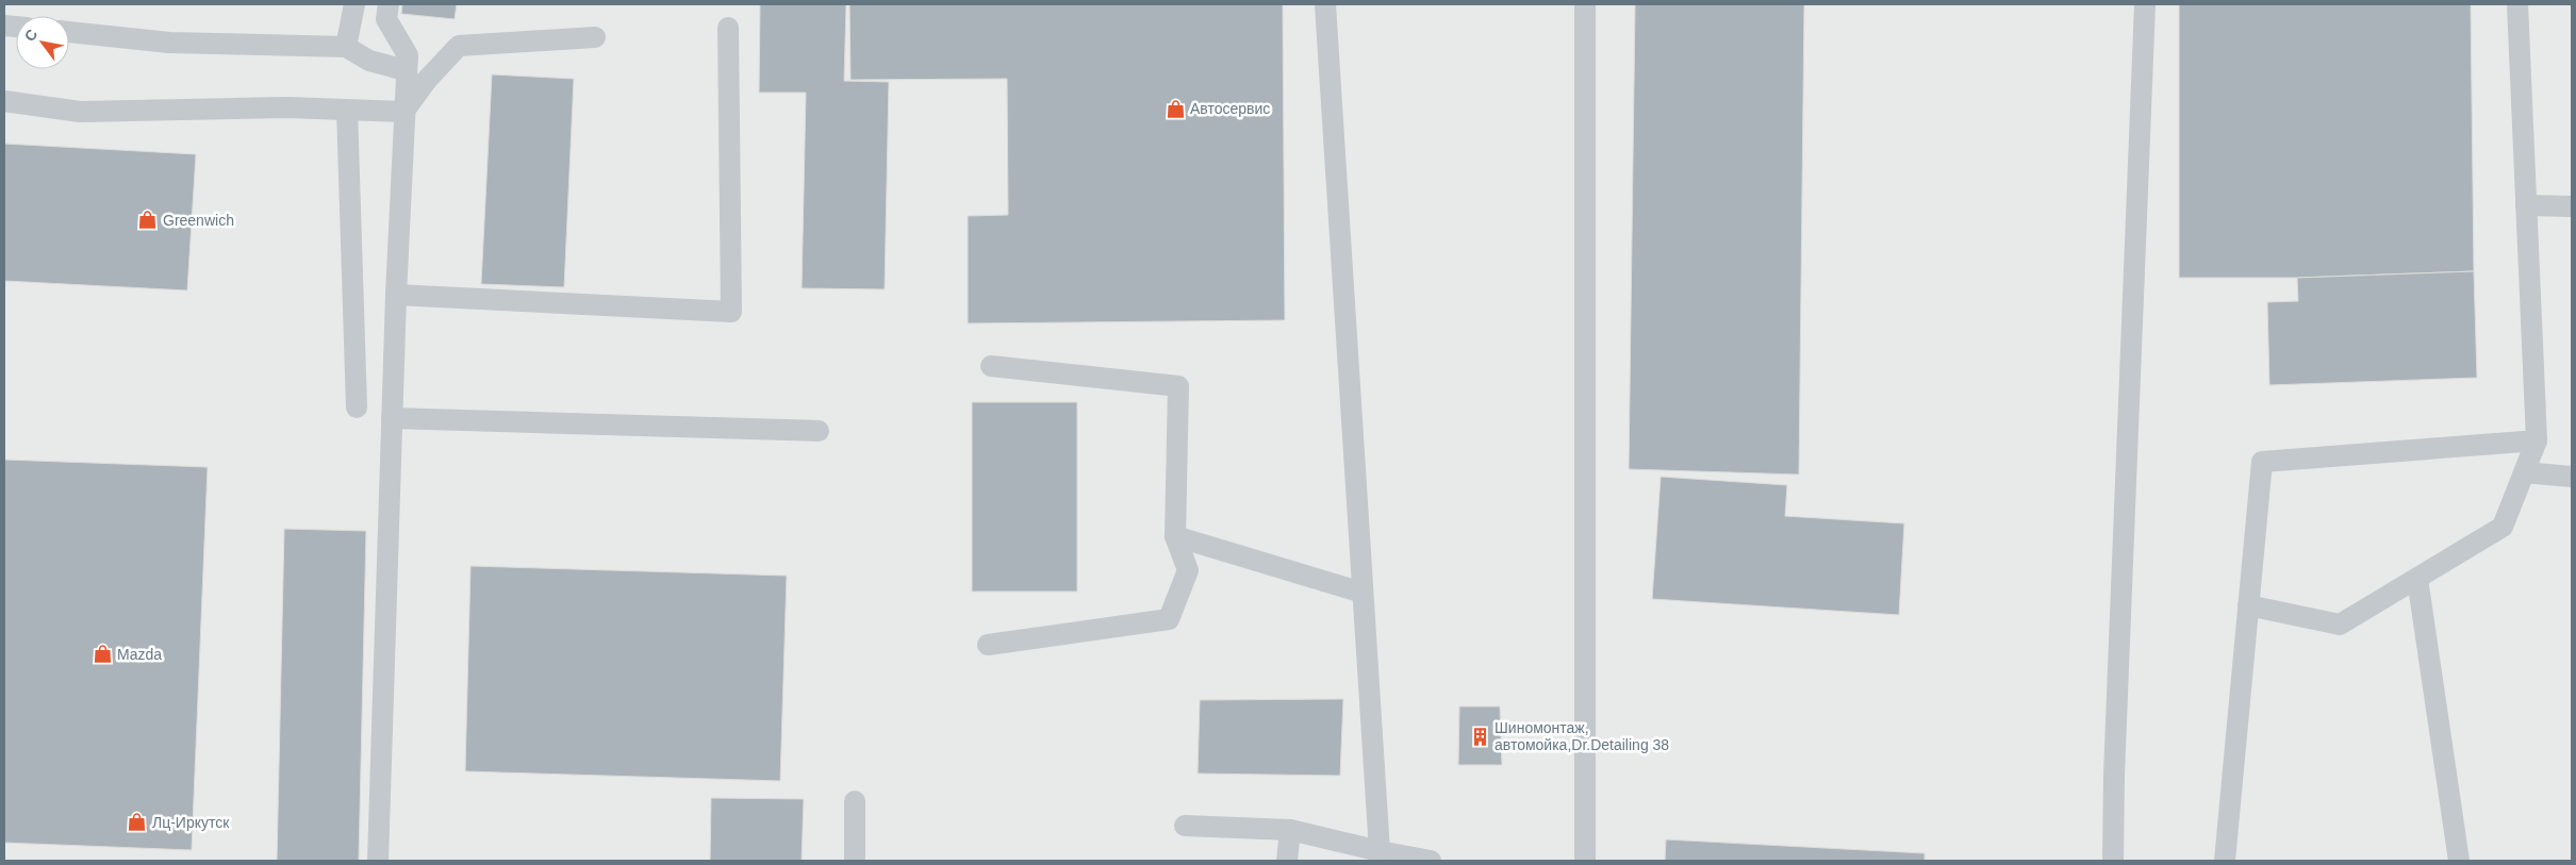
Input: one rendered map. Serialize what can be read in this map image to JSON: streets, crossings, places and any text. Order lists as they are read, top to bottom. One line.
{"places":{"shop":["Автосервис","Greenwich","Mazda","Лц-Иркутск"],"building":["Шиномонтаж, автомойка,Dr.Detailing 38"]},"north":"top left"}
